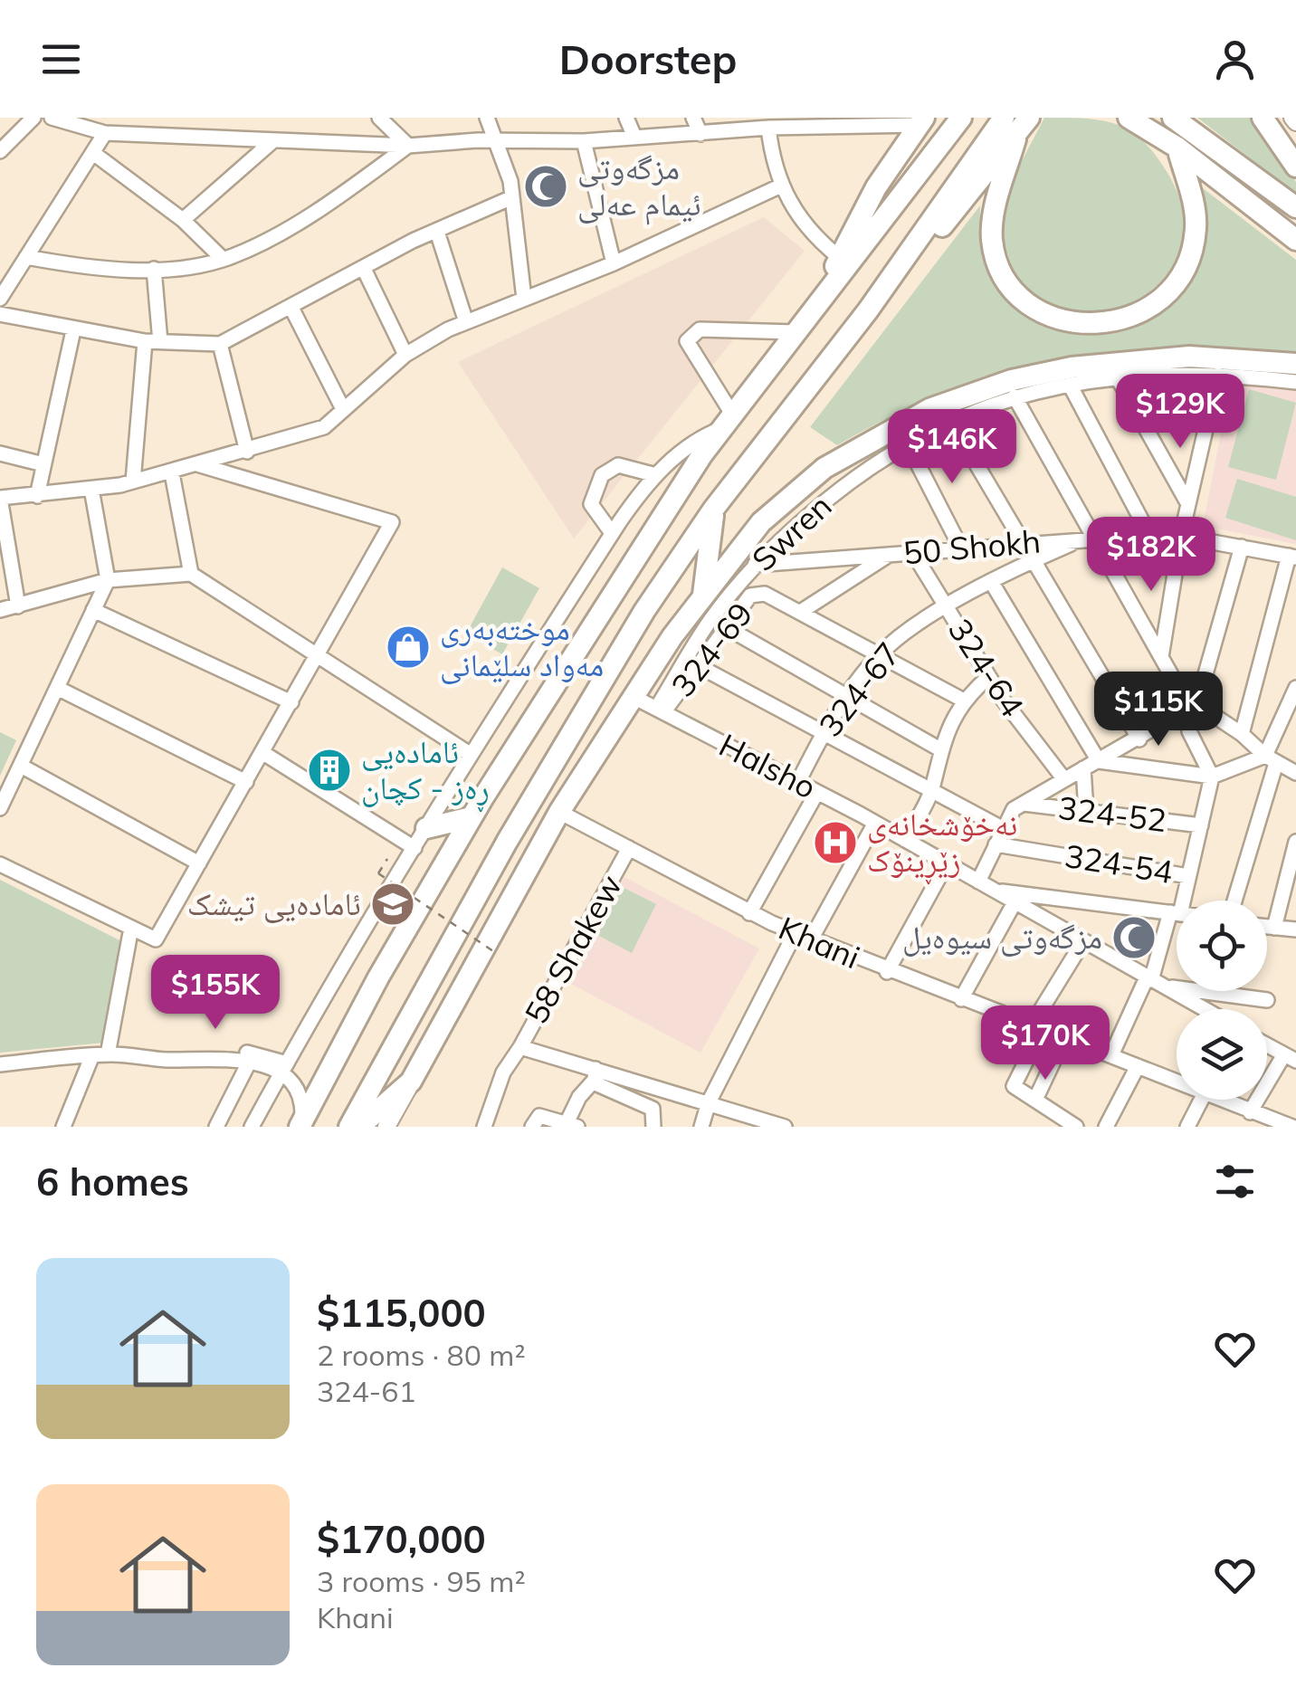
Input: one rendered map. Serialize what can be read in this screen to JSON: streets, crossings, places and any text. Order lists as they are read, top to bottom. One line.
{"streets":{"street":["Swren","50 Shokh","324-69","324-64","324-67","Halsho","324-52","324-54","Khani","58 Shakew"]},"crossings":[["Swren","50 Shokh"],["Swren","324-69"],["Swren","Halsho"],["50 Shokh","324-64"],["50 Shokh","324-67"],["324-69","Halsho"],["324-64","324-67"],["324-67","Halsho"],["Khani","58 Shakew"]],"places":{"mosque":["مزگەوتی ئیمام عەلی","مزگەوتی سیوەیل"],"shop":["موختەبەری مەواد سلێمانی"],"building":["ئامادەیی ڕەز - کچان"],"hospital":["نەخۆشخانەی زێڕینۆک"],"school or university":["ئامادەیی تیشک"]},"page":{"header":"Doorstep","price":["$129K","$146K","$182K","$115K","$155K","$170K"],"heading":"6 homes","list":[{"name":"$115,000","note":"2 rooms · 80 m² · 324-61"},{"name":"$170,000","note":"3 rooms · 95 m² · Khani"}]}}
